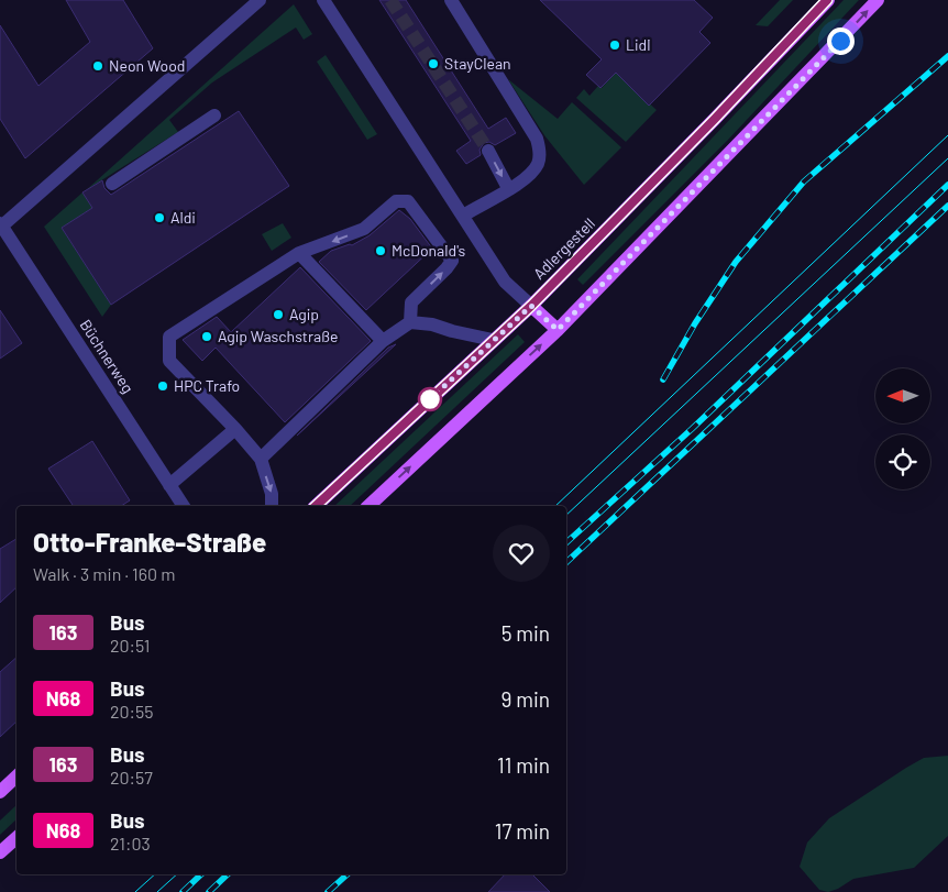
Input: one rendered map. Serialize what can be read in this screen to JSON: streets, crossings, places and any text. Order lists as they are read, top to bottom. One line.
{"streets":{"main road":["Adlergestell"],"street":["Büchnerweg"]},"places":["Lidl","StayClean","Neon Wood","Aldi","McDonald's","Agip","Agip Waschstraße","HPC Trafo"],"lines":["bus line 163"],"north":"left","page":{"heading":["Otto-Franke-Straße","Walk · 3 min · 160 m"],"list":[{"mark":"163","name":"Bus","note":"20:51","value":"5 min"},{"mark":"N68","name":"Bus","note":"20:55","value":"9 min"},{"mark":"163","name":"Bus","note":"20:57","value":"11 min"},{"mark":"N68","name":"Bus","note":"21:03","value":"17 min"}]}}
